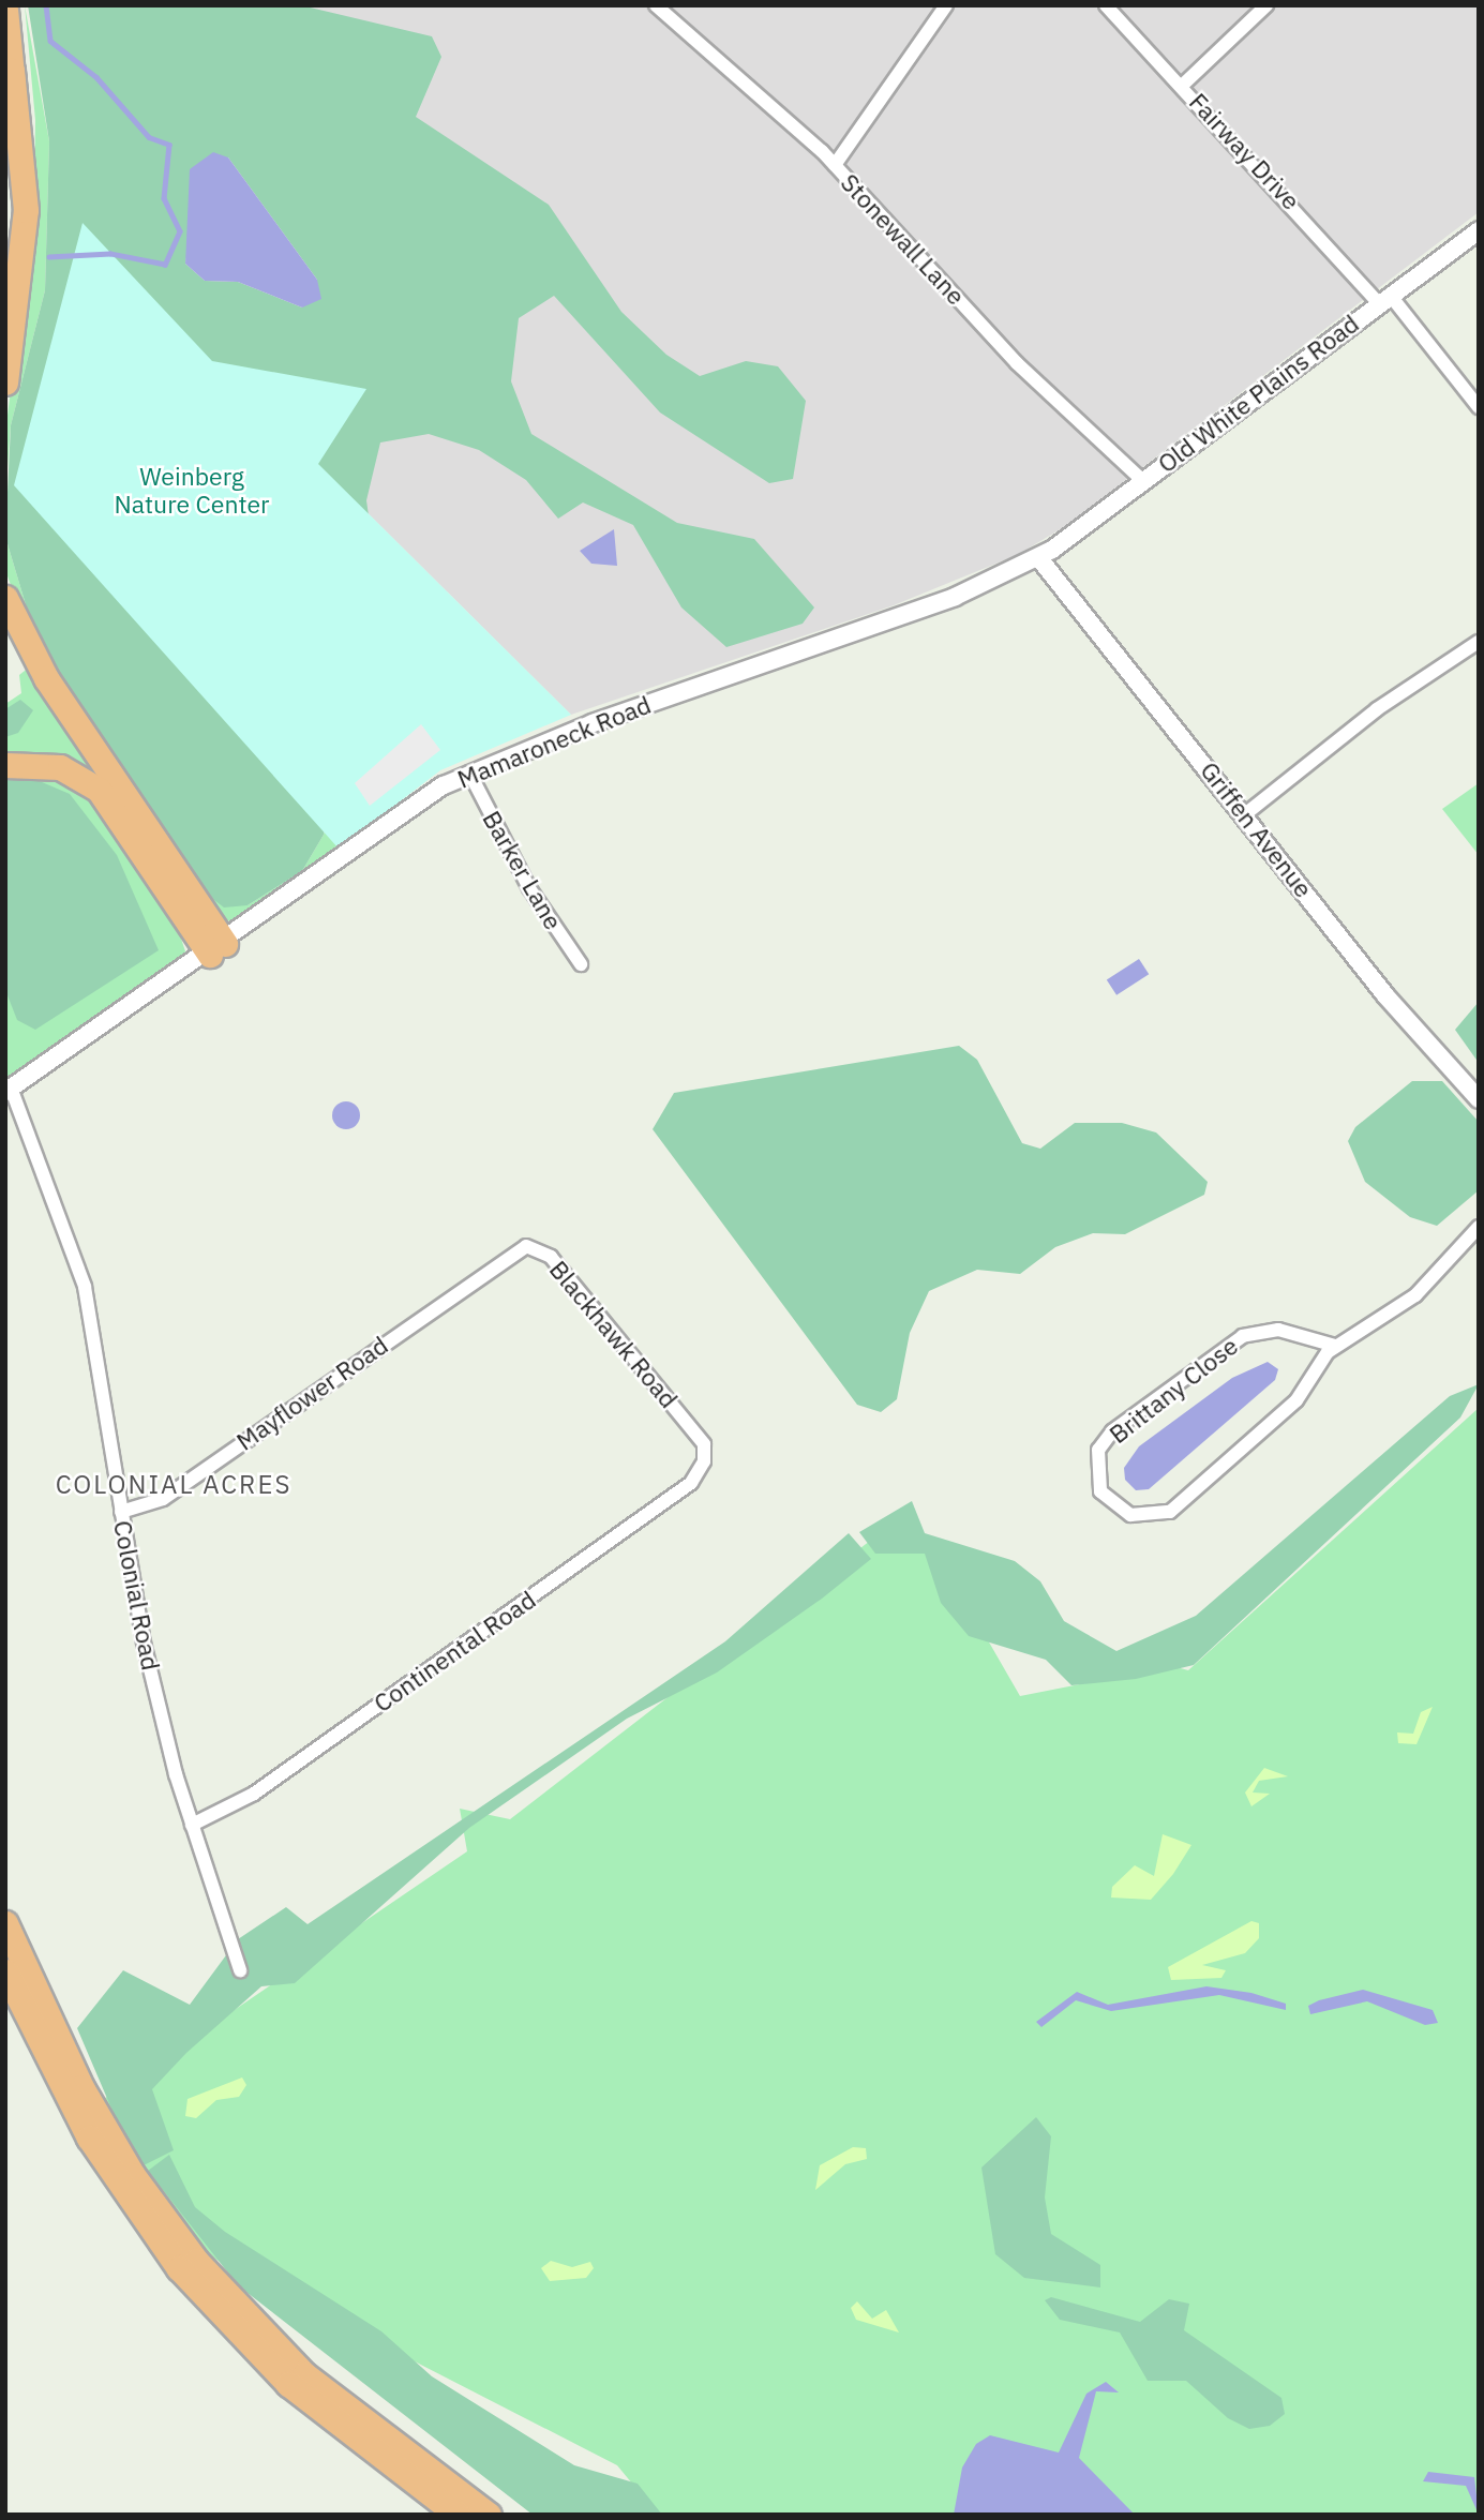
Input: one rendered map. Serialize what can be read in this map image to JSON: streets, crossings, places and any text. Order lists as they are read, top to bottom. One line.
{"streets":{"street":["Fairway Drive","Stonewall Lane","Old White Plains Road","Mamaroneck Road","Griffen Avenue","Barker Lane","Blackhawk Road","Brittany Close","Mayflower Road","Colonial Road","Continental Road"]},"crossings":[["Fairway Drive","Old White Plains Road"],["Stonewall Lane","Old White Plains Road"],["Old White Plains Road","Mamaroneck Road"],["Old White Plains Road","Griffen Avenue"],["Mamaroneck Road","Griffen Avenue"],["Mamaroneck Road","Barker Lane"],["Mamaroneck Road","Colonial Road"],["Blackhawk Road","Mayflower Road"],["Blackhawk Road","Continental Road"],["Mayflower Road","Colonial Road"],["Colonial Road","Continental Road"]],"districts":["COLONIAL ACRES"],"parks":["Weinberg Nature Center"]}
